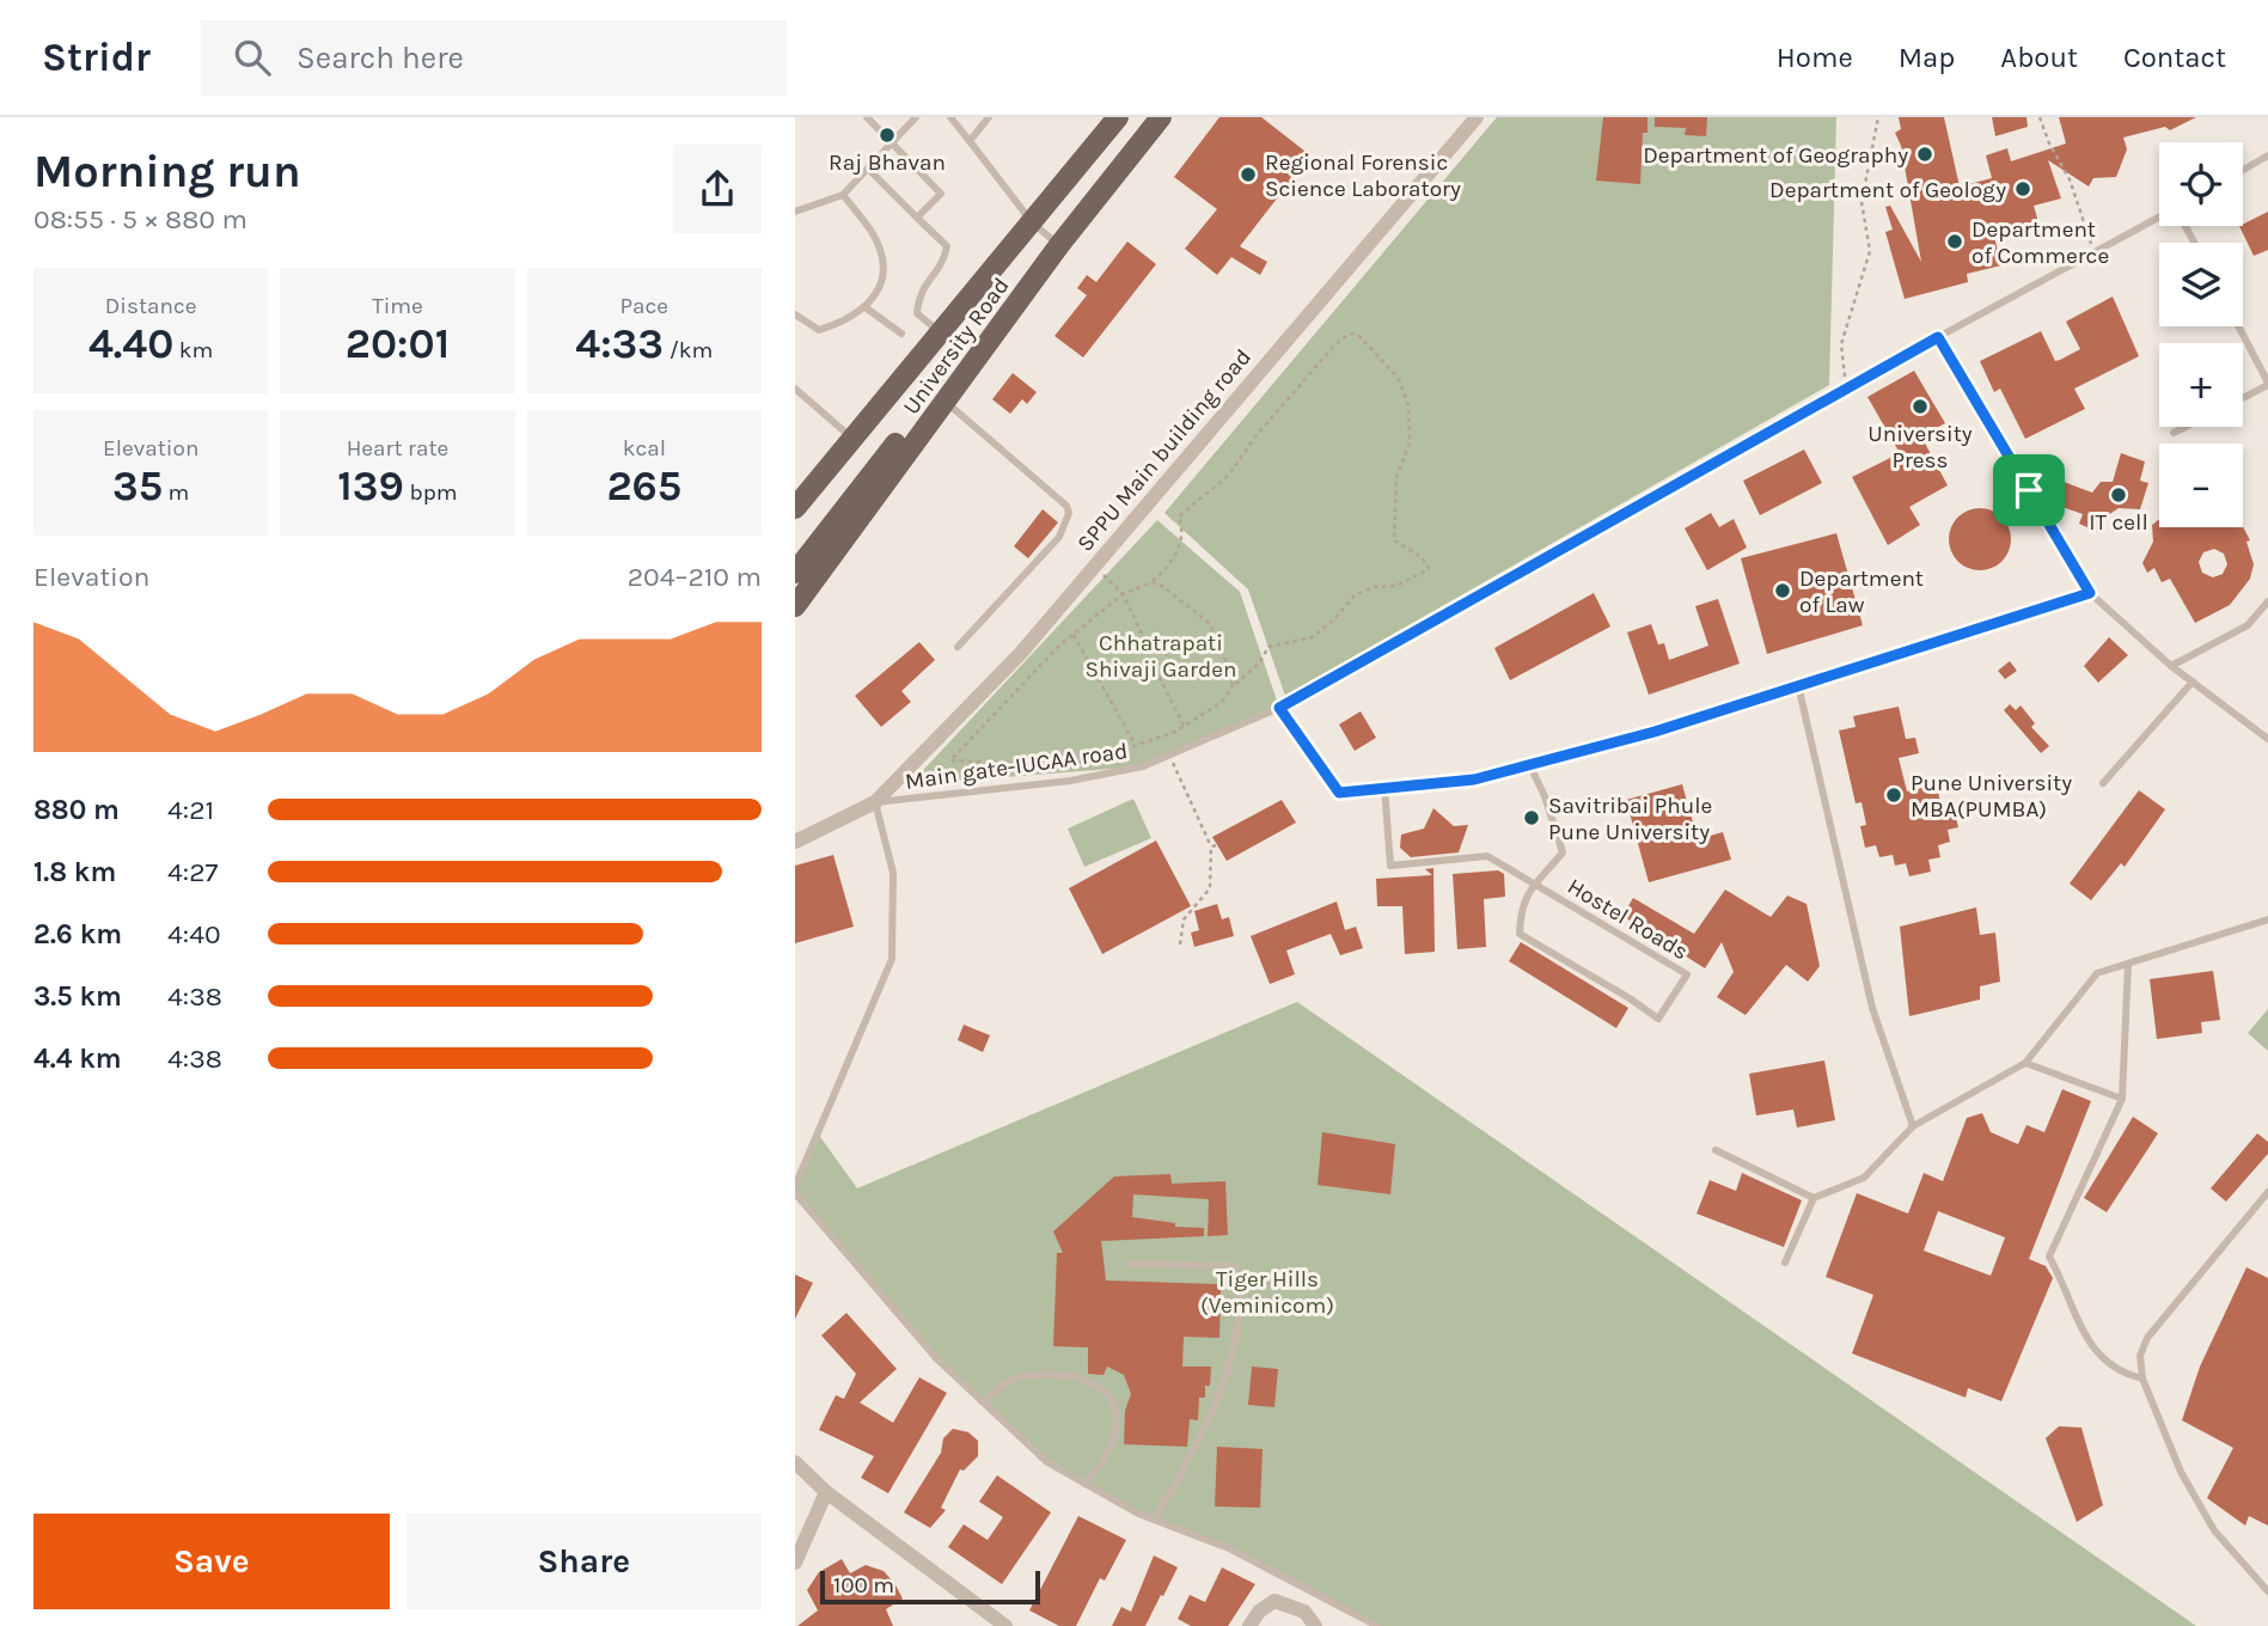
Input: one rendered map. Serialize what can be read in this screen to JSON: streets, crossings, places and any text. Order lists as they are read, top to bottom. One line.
{"streets":{"main road":["University Road"],"street":["SPPU Main building road"],"lane":["Main gate-IUCAA road","Hostel Roads"]},"crossings":[["SPPU Main building road","Main gate-IUCAA road"]],"parks":["Chhatrapati Shivaji Garden","Tiger Hills (Veminicom)"],"places":["Raj Bhavan","Department of Geography","Regional Forensic Science Laboratory","Department of Geology","Department of Commerce","University Press","IT cell","Department of Law","Pune University MBA(PUMBA)","Savitribai Phule Pune University"],"scale_bar":"100 m","page":{"header":"Stridr","search":"Search here","nav":["Home","Map","About","Contact"],"heading":["Morning run","08:55 · 5 × 880 m"],"map_buttons":["+","−"],"stats":[["Distance","4.40 km"],["Time","20:01"],["Pace","4:33 /km"],["Elevation","35 m"],["Heart rate","139 bpm"],["kcal","265"]],"chart":["Elevation","204–210 m"],"list":[{"name":"880 m","note":"4:21"},{"name":"1.8 km","note":"4:27"},{"name":"2.6 km","note":"4:40"},{"name":"3.5 km","note":"4:38"},{"name":"4.4 km","note":"4:38"}],"buttons":["Save","Share"],"scale":"100 m"}}
